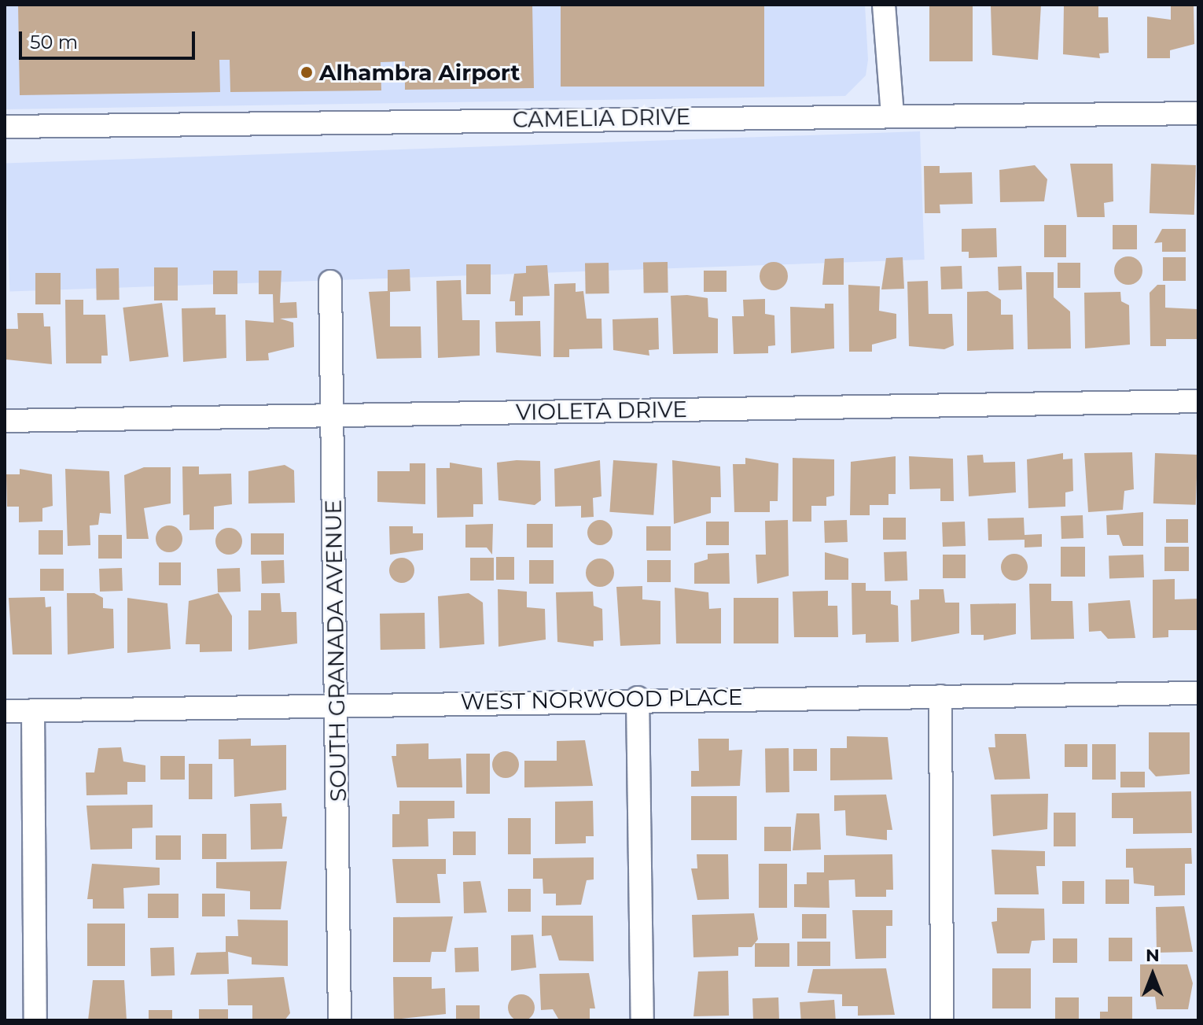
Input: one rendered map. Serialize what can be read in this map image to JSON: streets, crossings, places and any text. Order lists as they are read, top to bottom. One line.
{"streets":{"street":["CAMELIA DRIVE","VIOLETA DRIVE","SOUTH GRANADA AVENUE","WEST NORWOOD PLACE"]},"crossings":[["VIOLETA DRIVE","SOUTH GRANADA AVENUE"],["SOUTH GRANADA AVENUE","WEST NORWOOD PLACE"]],"places":["Alhambra Airport"],"scale_bar":"50 m","north":"top"}
